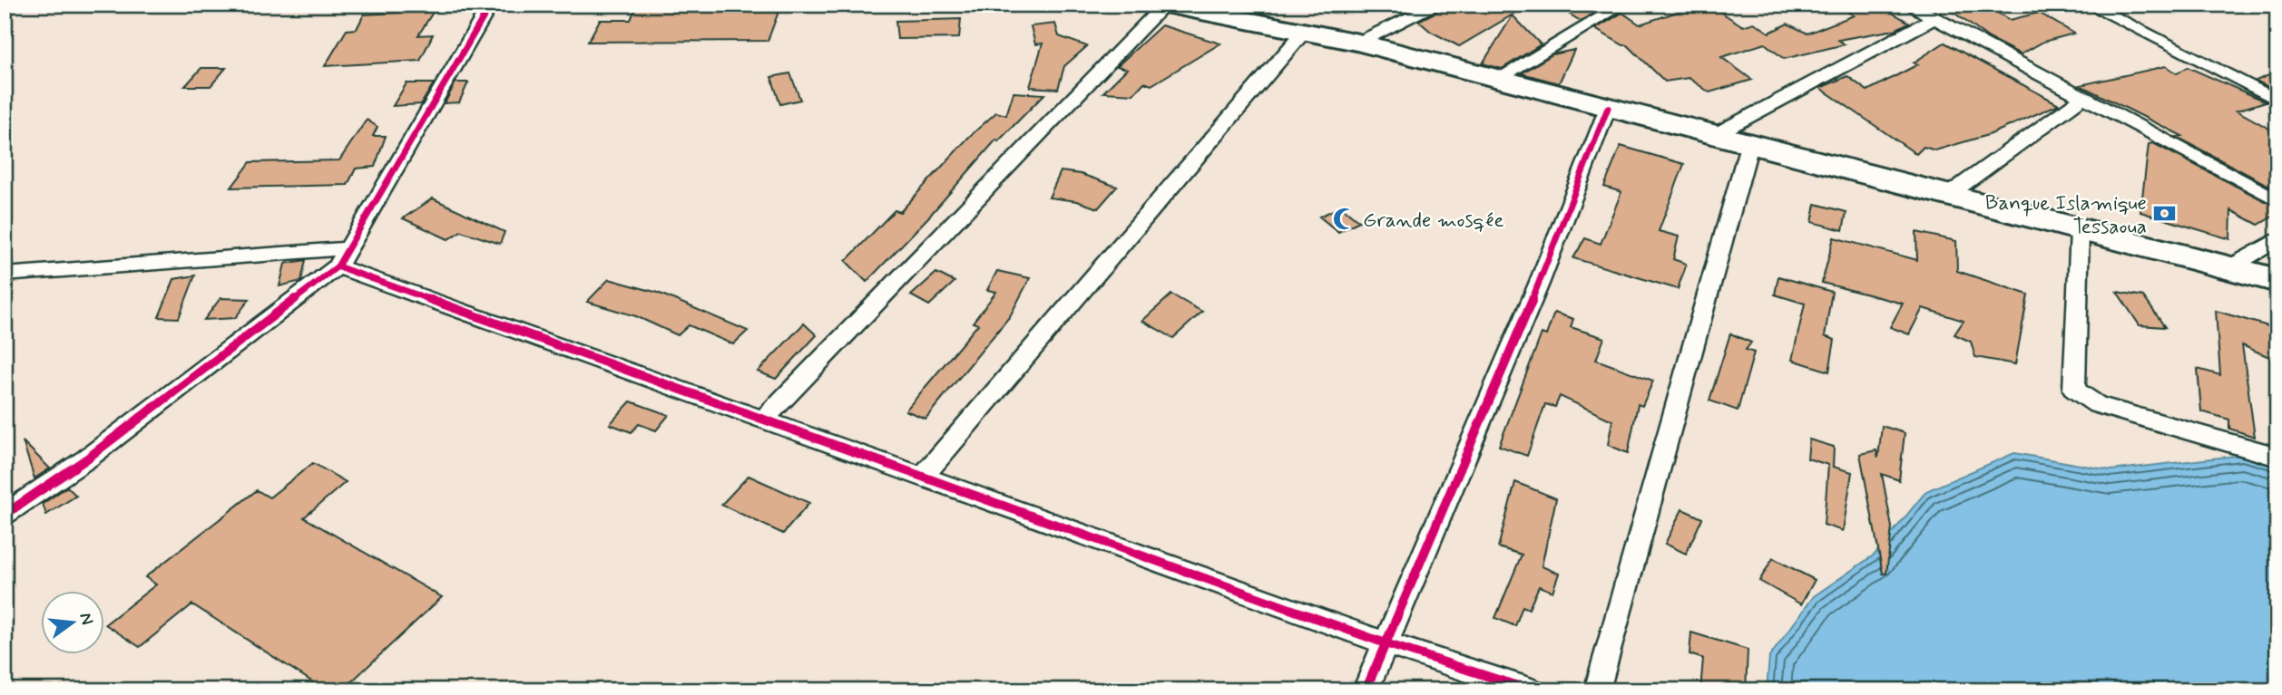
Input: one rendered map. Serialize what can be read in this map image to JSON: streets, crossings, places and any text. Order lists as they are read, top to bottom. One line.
{"places":{"bank":["Banque Islamique Tessaoua"],"mosque":["Grande mosqée"]},"north":"right"}
